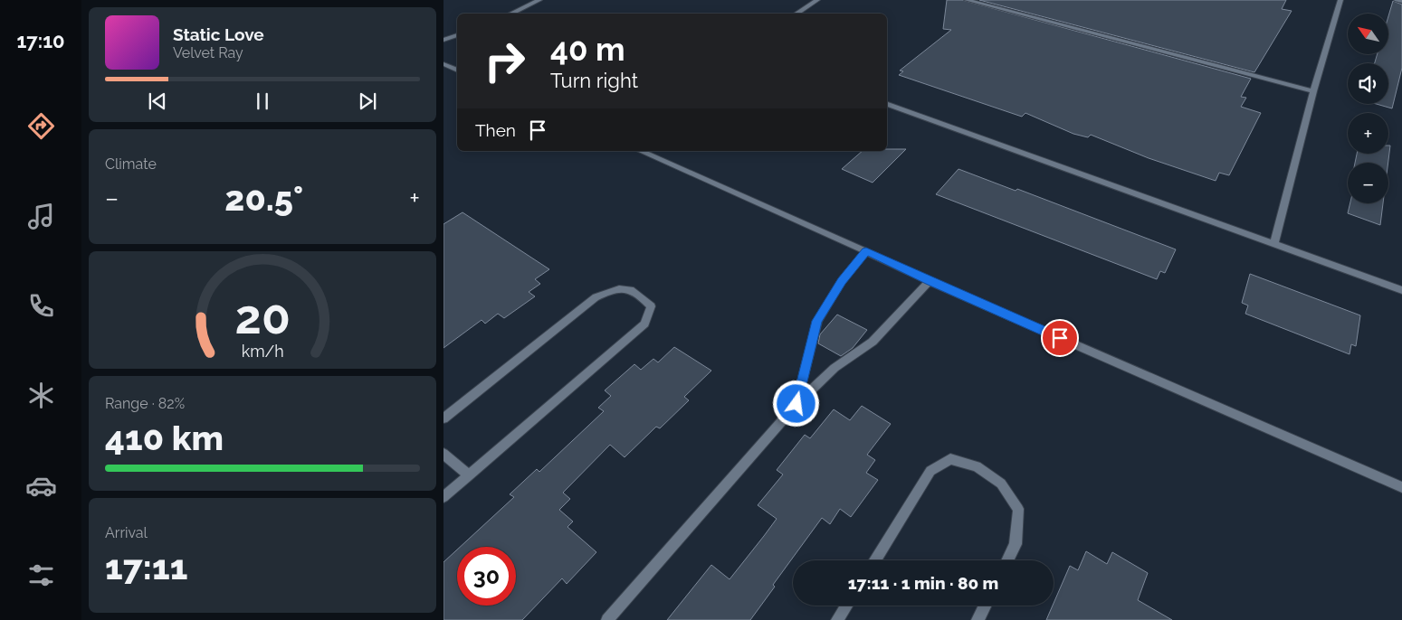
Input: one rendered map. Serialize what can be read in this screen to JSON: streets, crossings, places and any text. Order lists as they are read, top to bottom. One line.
{"north":"top left","page":{"tabs":"17:10","map_buttons":["+","−"],"turn":["40 m","Turn right"],"song":["Static Love","Velvet Ray"],"then":"Then","tile":["Climate",["Range · 82%","410 km"],["Arrival","17:11"]],"heat":["−","20.5°","+"],"limit":"30","trip":"17:11 · 1 min · 80 m","gauge":["20","km/h"]}}
